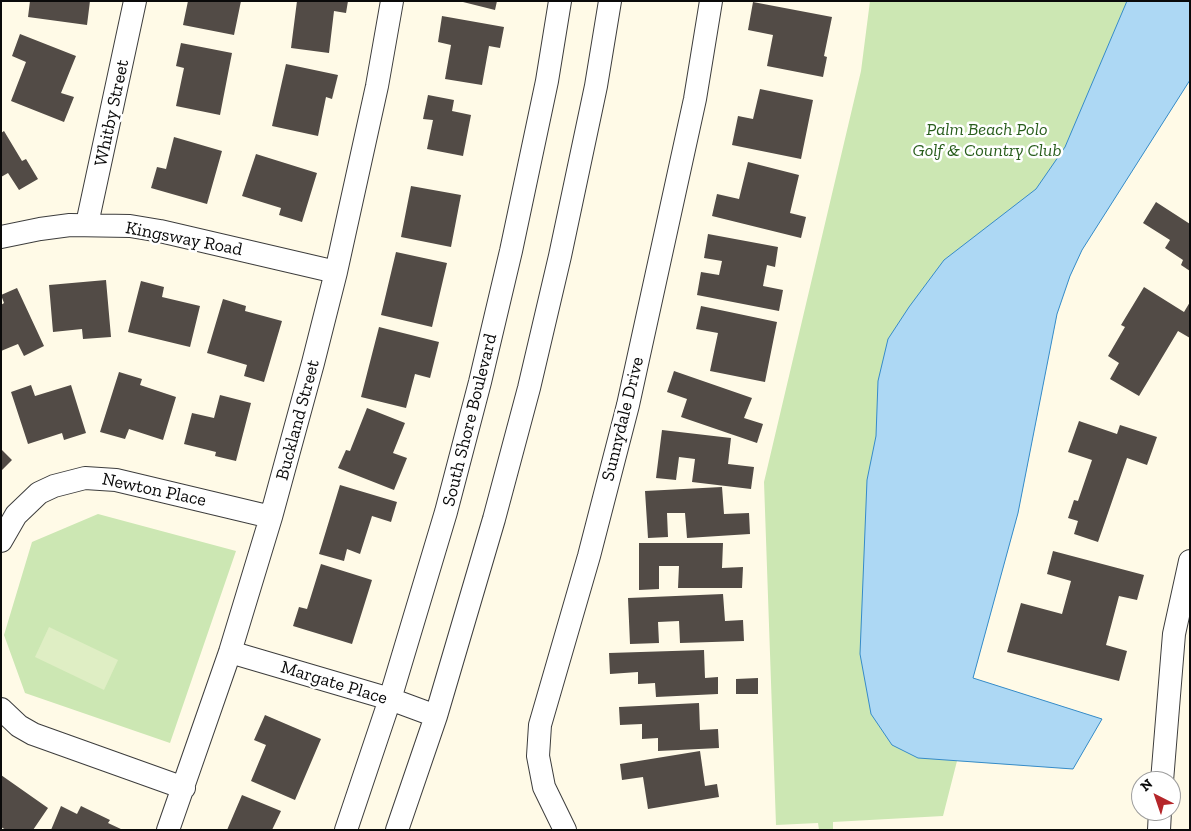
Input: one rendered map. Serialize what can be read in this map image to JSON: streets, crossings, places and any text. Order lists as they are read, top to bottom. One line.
{"streets":{"street":["Whitby Street","Kingsway Road","Sunnydale Drive","Buckland Street","South Shore Boulevard","Newton Place","Margate Place"]},"crossings":[["Whitby Street","Kingsway Road"],["Kingsway Road","Buckland Street"],["Buckland Street","Newton Place"],["Buckland Street","Margate Place"],["South Shore Boulevard","Margate Place"]],"parks":["Palm Beach Polo Golf & Country Club"],"north":"top left"}
